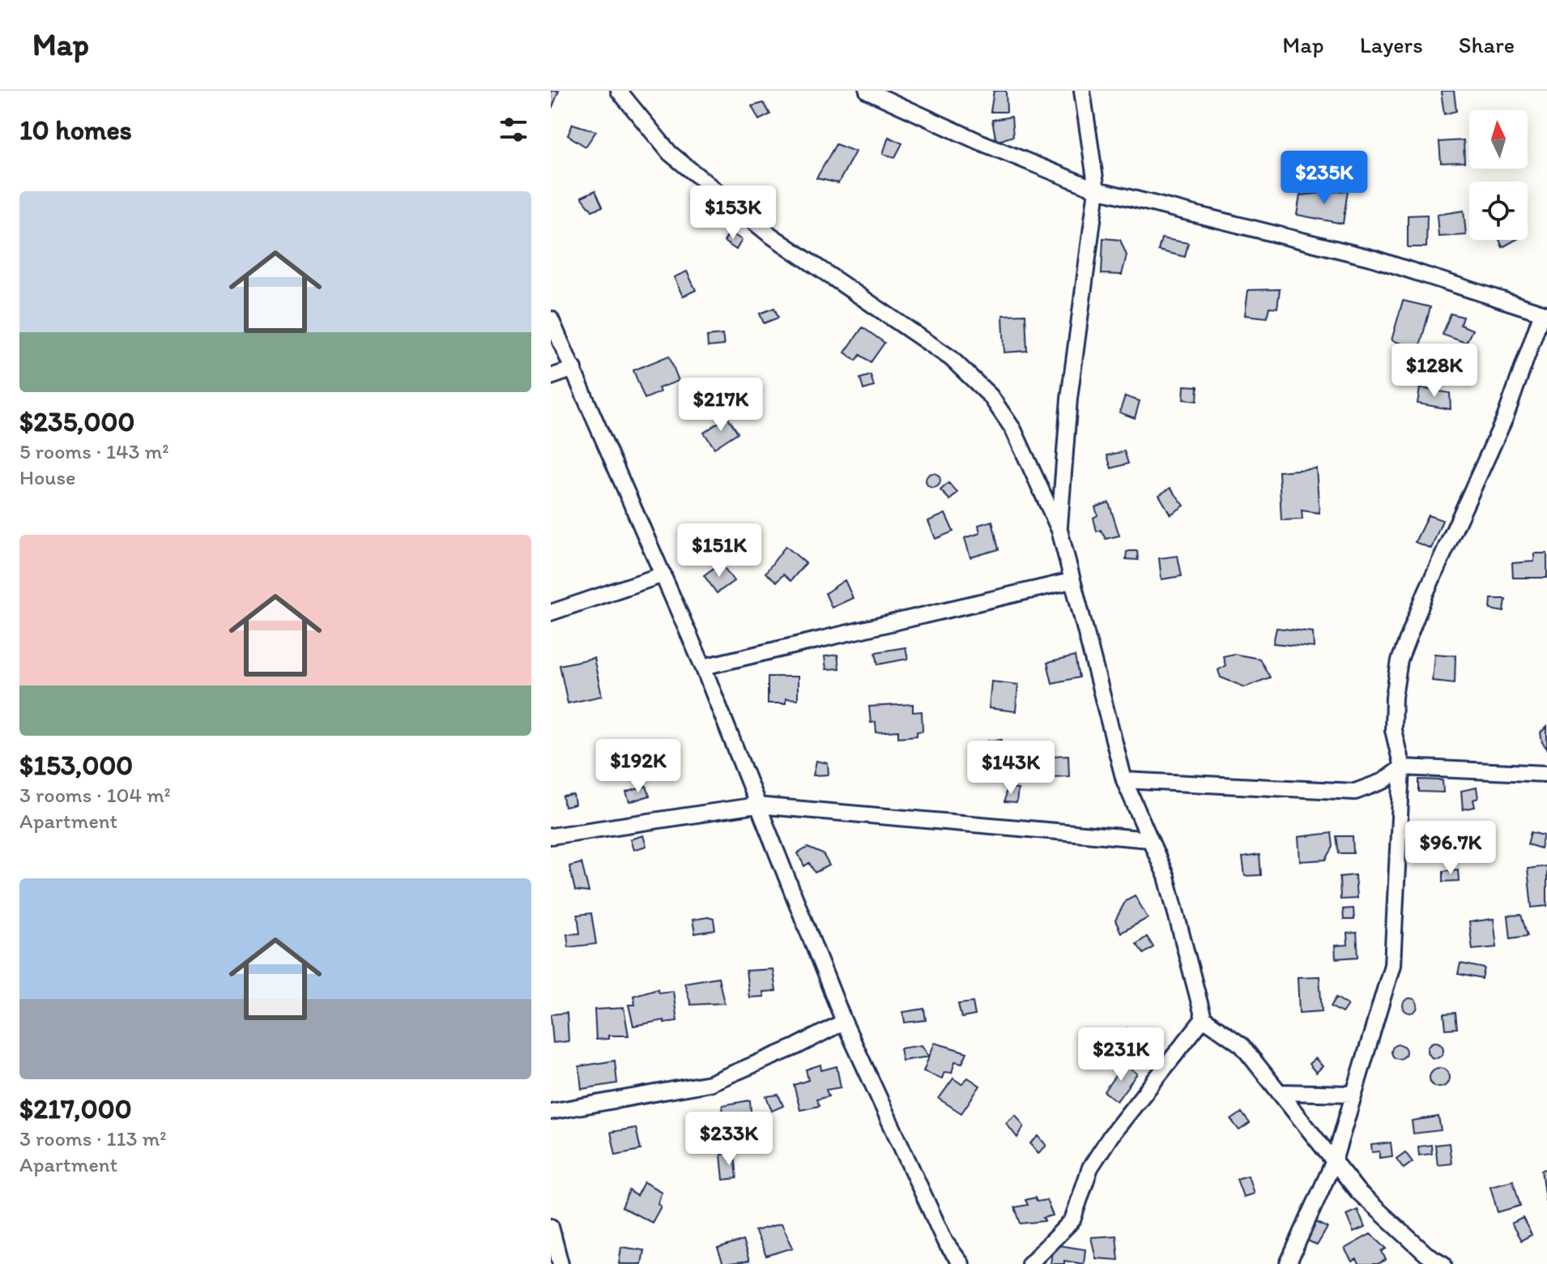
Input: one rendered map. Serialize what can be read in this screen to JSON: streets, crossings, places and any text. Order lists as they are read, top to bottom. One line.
{"north":"top","page":{"header":"Map","nav":["Map","Layers","Share"],"heading":"10 homes","price":["$235K","$153K","$128K","$217K","$151K","$192K","$143K","$96.7K","$231K","$233K"],"list":[{"name":"$235,000","note":"5 rooms · 143 m² · House"},{"name":"$153,000","note":"3 rooms · 104 m² · Apartment"},{"name":"$217,000","note":"3 rooms · 113 m² · Apartment"}]}}
